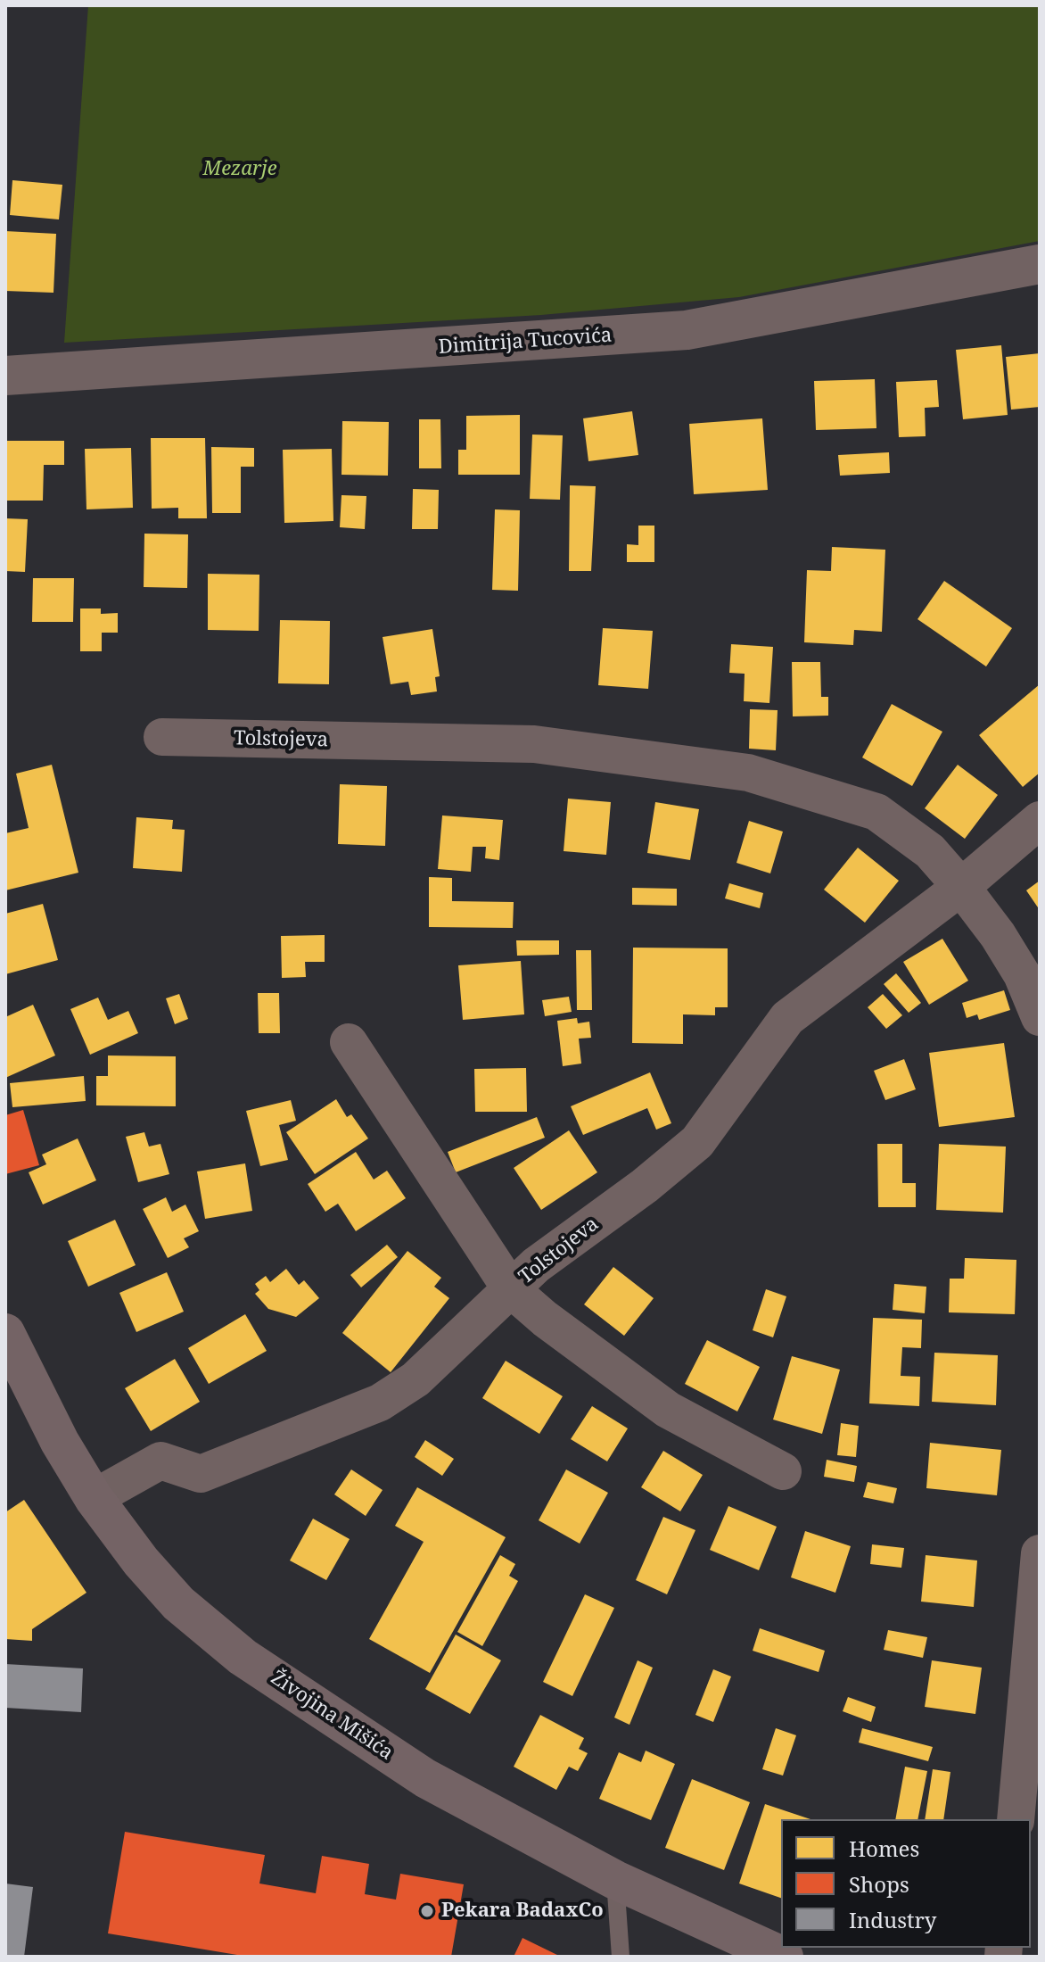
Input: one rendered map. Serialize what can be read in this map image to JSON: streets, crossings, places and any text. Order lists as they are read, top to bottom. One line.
{"streets":{"main road":["Živojina Mišića"],"street":["Dimitrija Tucovića","Tolstojeva"]},"crossings":[["Tolstojeva","Živojina Mišića"]],"parks":["Mezarje"],"places":["Pekara BadaxCo"],"legend":["Homes","Shops","Industry"]}
